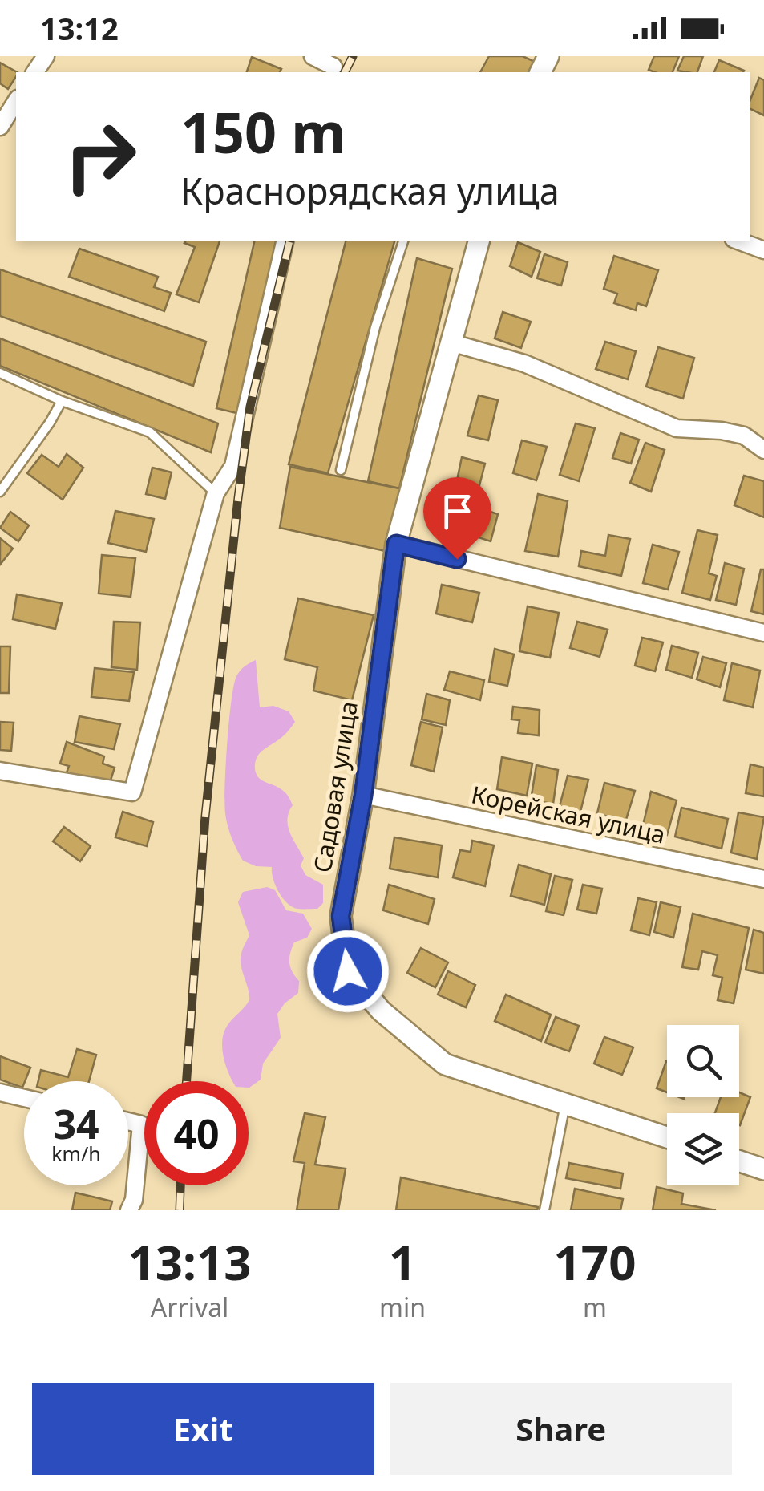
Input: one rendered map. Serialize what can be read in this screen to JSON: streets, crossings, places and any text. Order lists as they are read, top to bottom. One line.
{"streets":{"street":["Садовая улица","Корейская улица"]},"crossings":[["Садовая улица","Корейская улица"]],"page":{"status":"13:12","turn":["150 m","Краснорядская улица"],"speed":"34 km/h","limit":"40","eta":["13:13","Arrival","1","min","170","m"],"buttons":["Exit","Share"]}}
